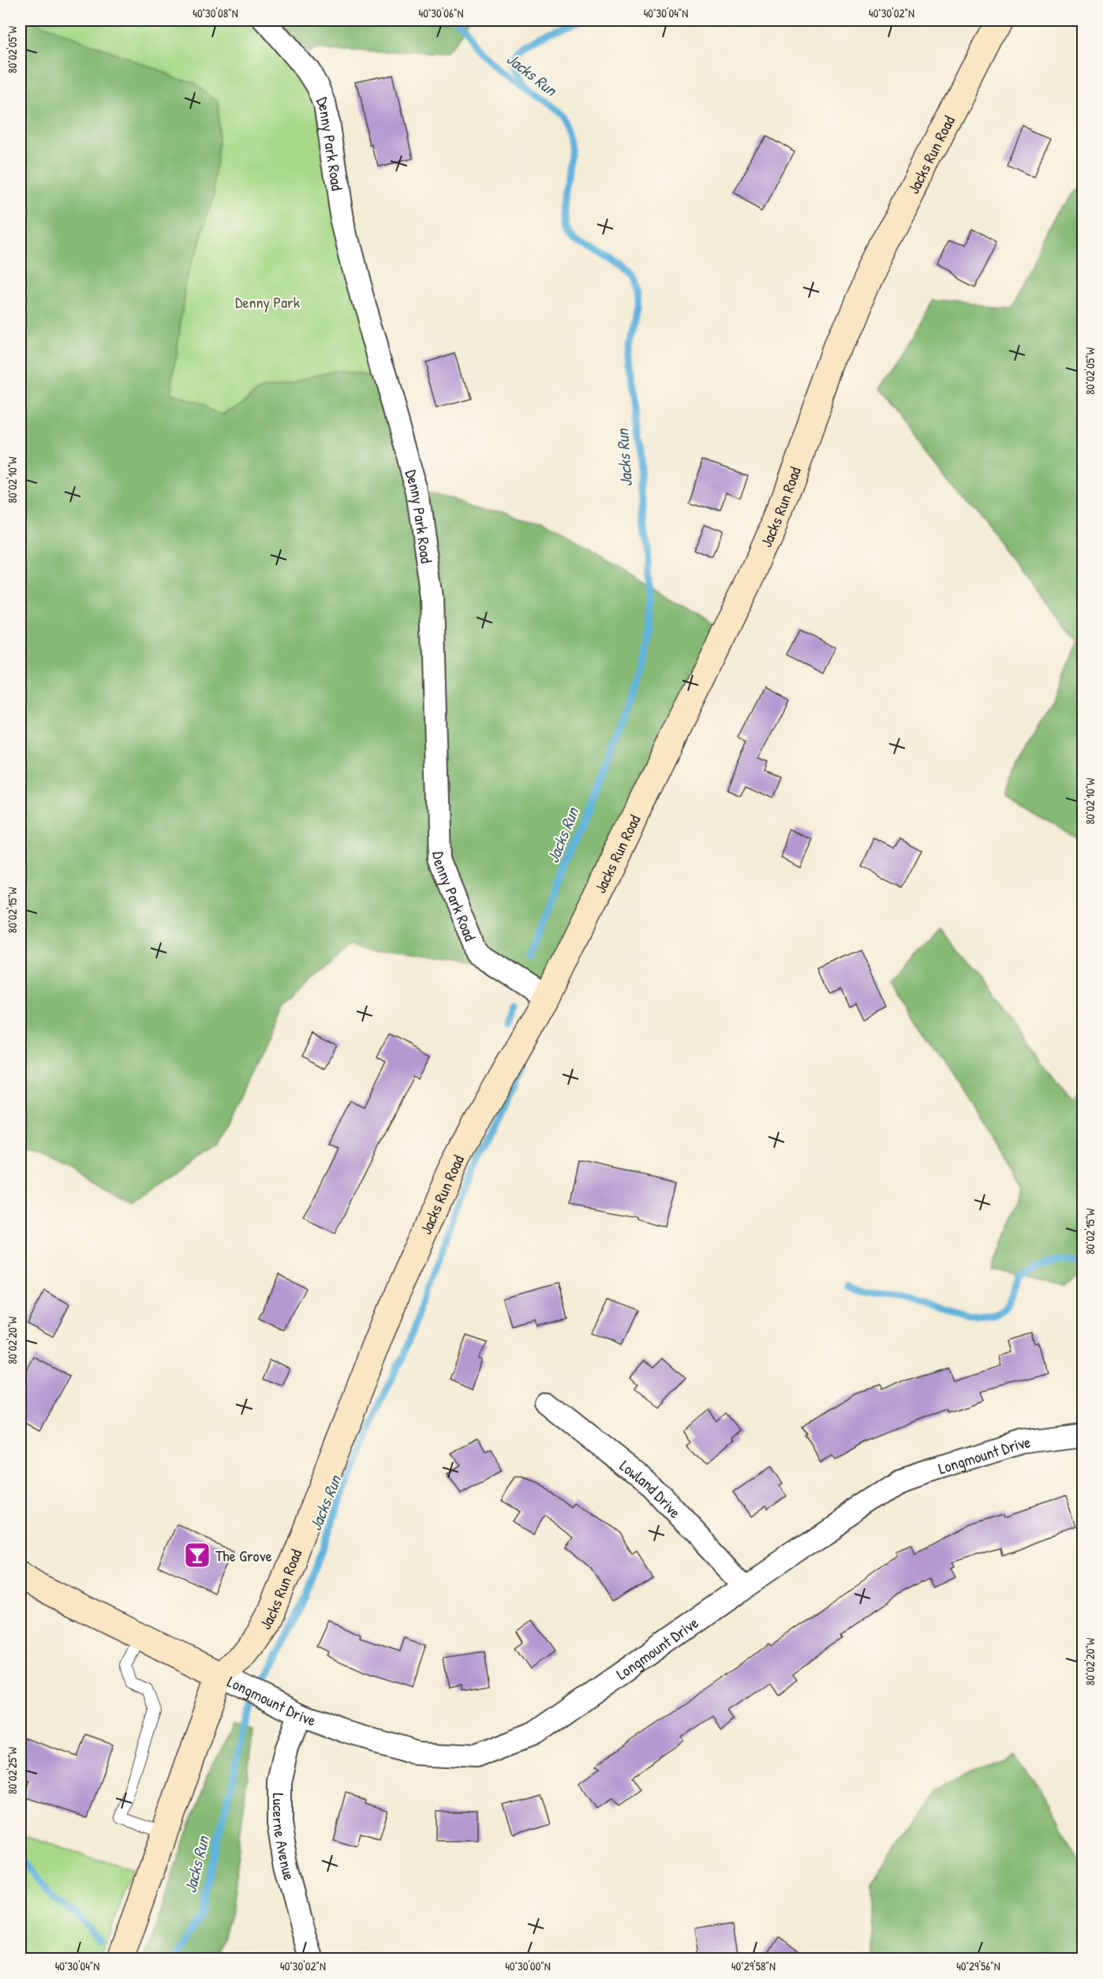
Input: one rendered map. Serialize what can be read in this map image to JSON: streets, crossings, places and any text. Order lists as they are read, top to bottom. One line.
{"streets":{"street":["Denny Park Road","Jacks Run Road","Longmount Drive","Lowland Drive","Lucerne Avenue"]},"crossings":[["Denny Park Road","Jacks Run Road"],["Jacks Run Road","Longmount Drive"],["Longmount Drive","Lowland Drive"],["Longmount Drive","Lucerne Avenue"]],"water":["Jacks Run"],"parks":["Denny Park"],"places":{"bar":["The Grove"]},"coordinates":["40°30'08\"N","40°30'06\"N","40°30'04\"N","40°30'02\"N","80°02'05\"W","80°02'10\"W","80°02'15\"W","80°02'20\"W","80°02'25\"W","40°30'00\"N","40°29'58\"N","40°29'56\"N"]}
